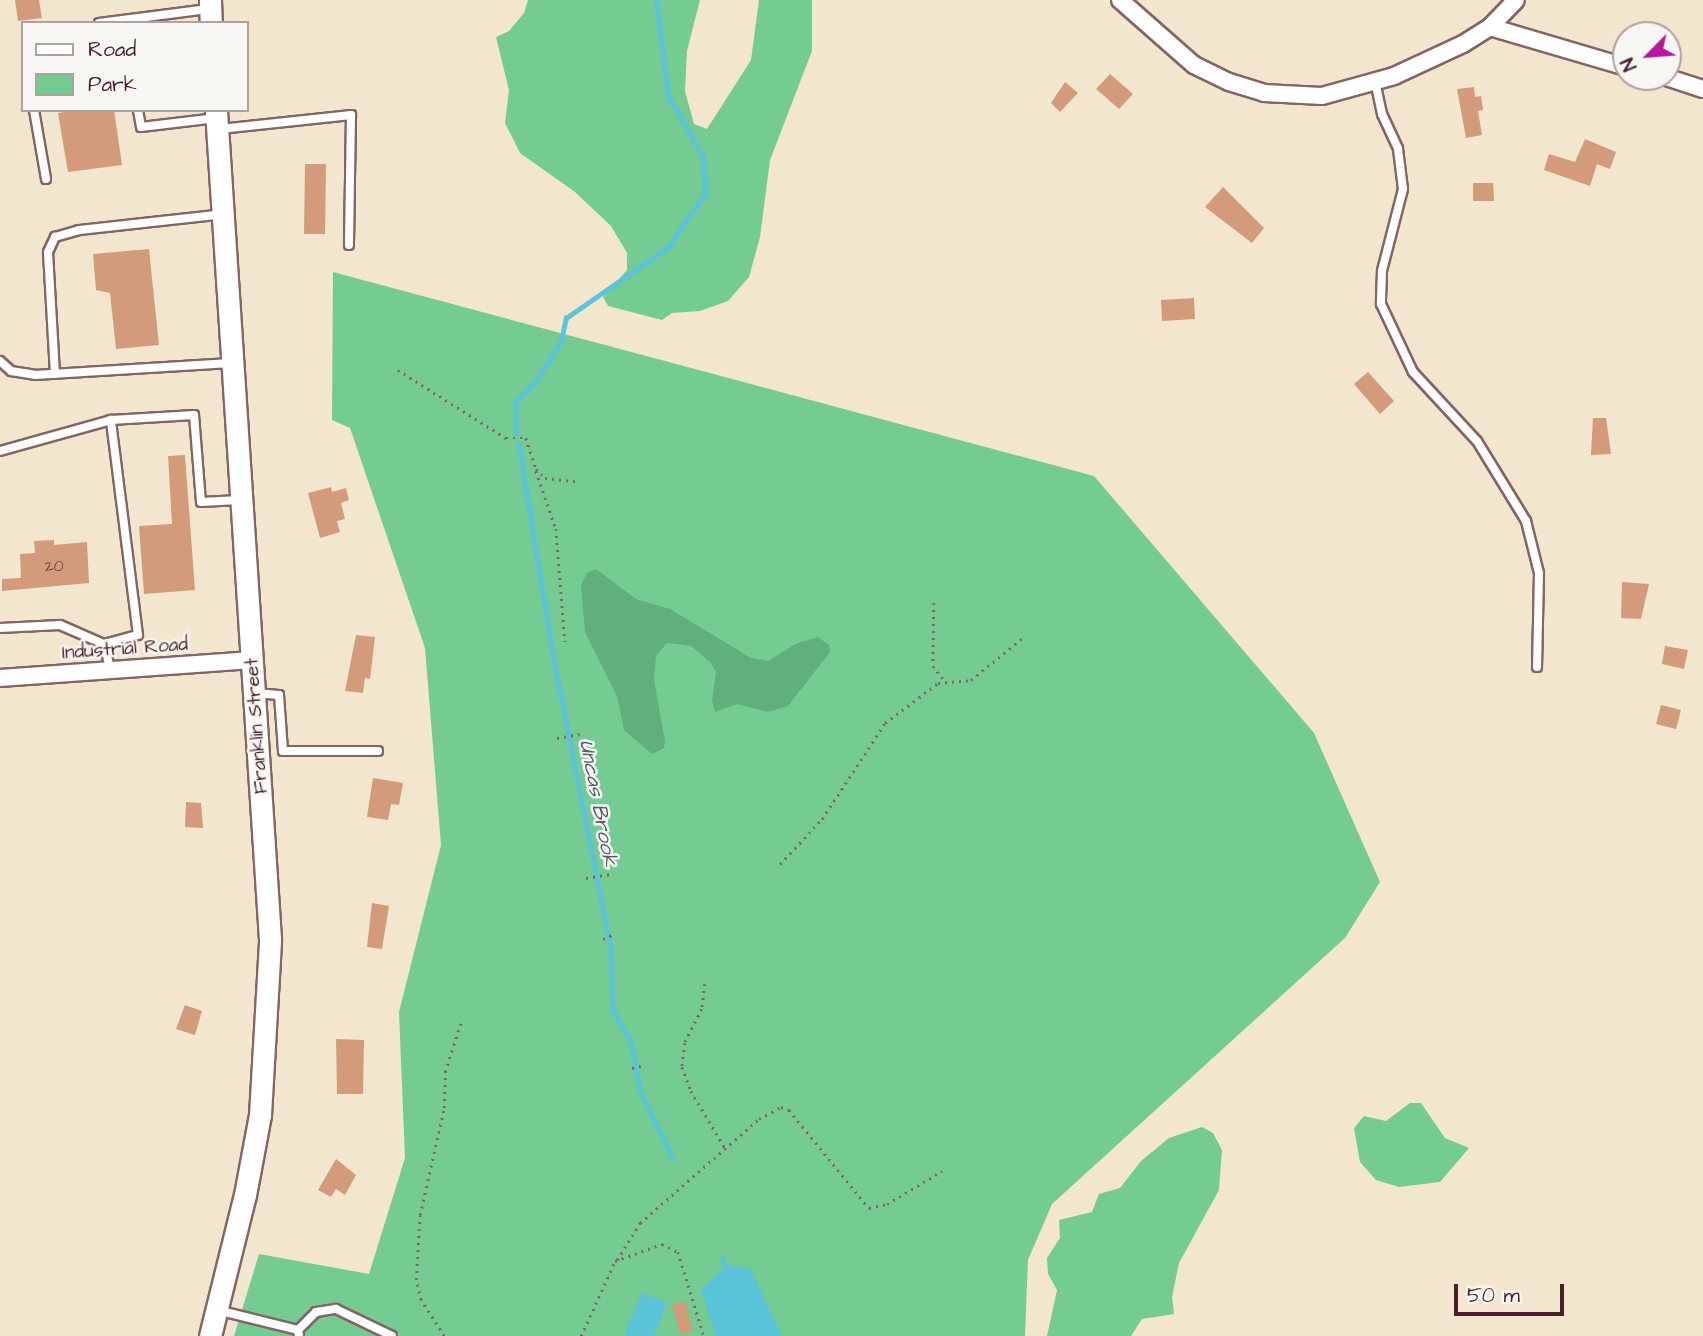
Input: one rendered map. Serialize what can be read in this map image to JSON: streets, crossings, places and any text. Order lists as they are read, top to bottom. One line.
{"streets":{"main road":["Franklin Street"],"street":["Industrial Road"]},"crossings":[["Industrial Road","Franklin Street"]],"water":["Uncas Brook"],"house_numbers":["20"],"legend":["Road","Park"],"scale_bar":"50 m","north":"bottom left"}
